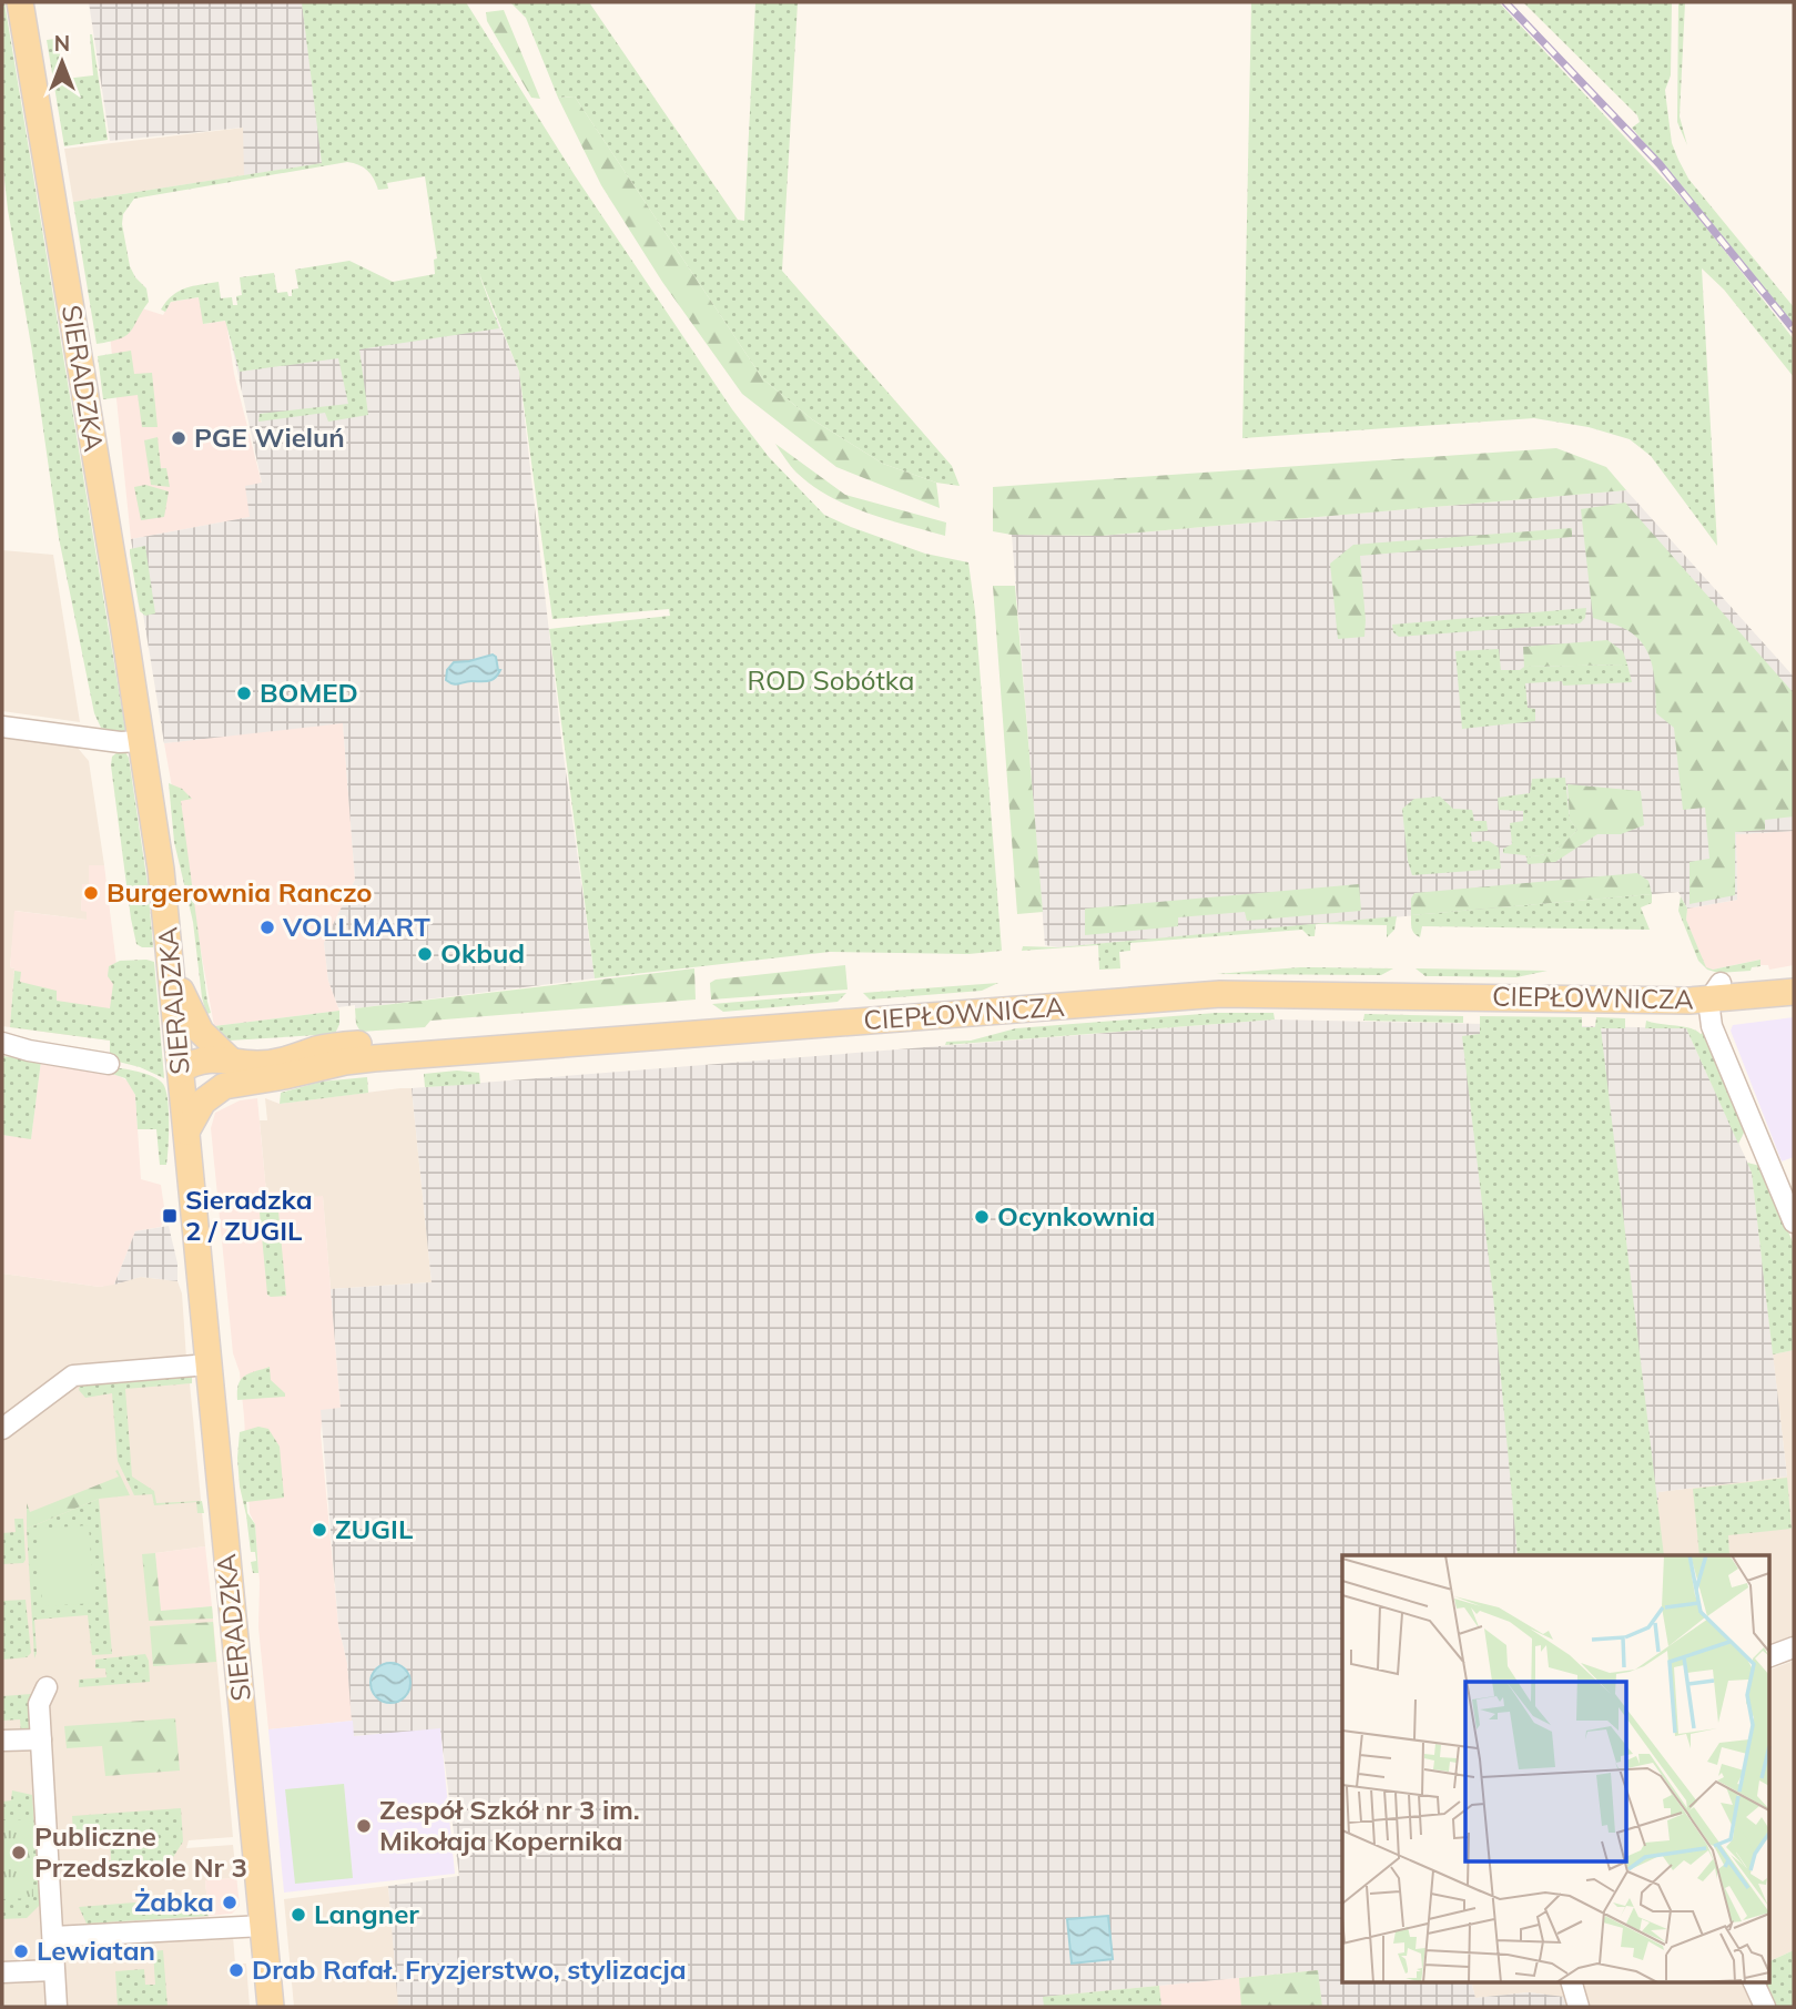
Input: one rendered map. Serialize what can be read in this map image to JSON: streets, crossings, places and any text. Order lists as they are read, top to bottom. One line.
{"streets":{"main road":["SIERADZKA","CIEPŁOWNICZA"]},"crossings":[["SIERADZKA","CIEPŁOWNICZA"]],"parks":["ROD Sobótka"],"places":{"other":["PGE Wieluń","BOMED","Burgerownia Ranczo","VOLLMART","Okbud","Ocynkownia","ZUGIL","Zespół Szkół nr 3 im. Mikołaja Kopernika","Publiczne Przedszkole Nr 3","Żabka","Langner","Lewiatan","Drab Rafał. Fryzjerstwo, stylizacja"],"transit":["Sieradzka 2 / ZUGIL"]},"north":"top"}
